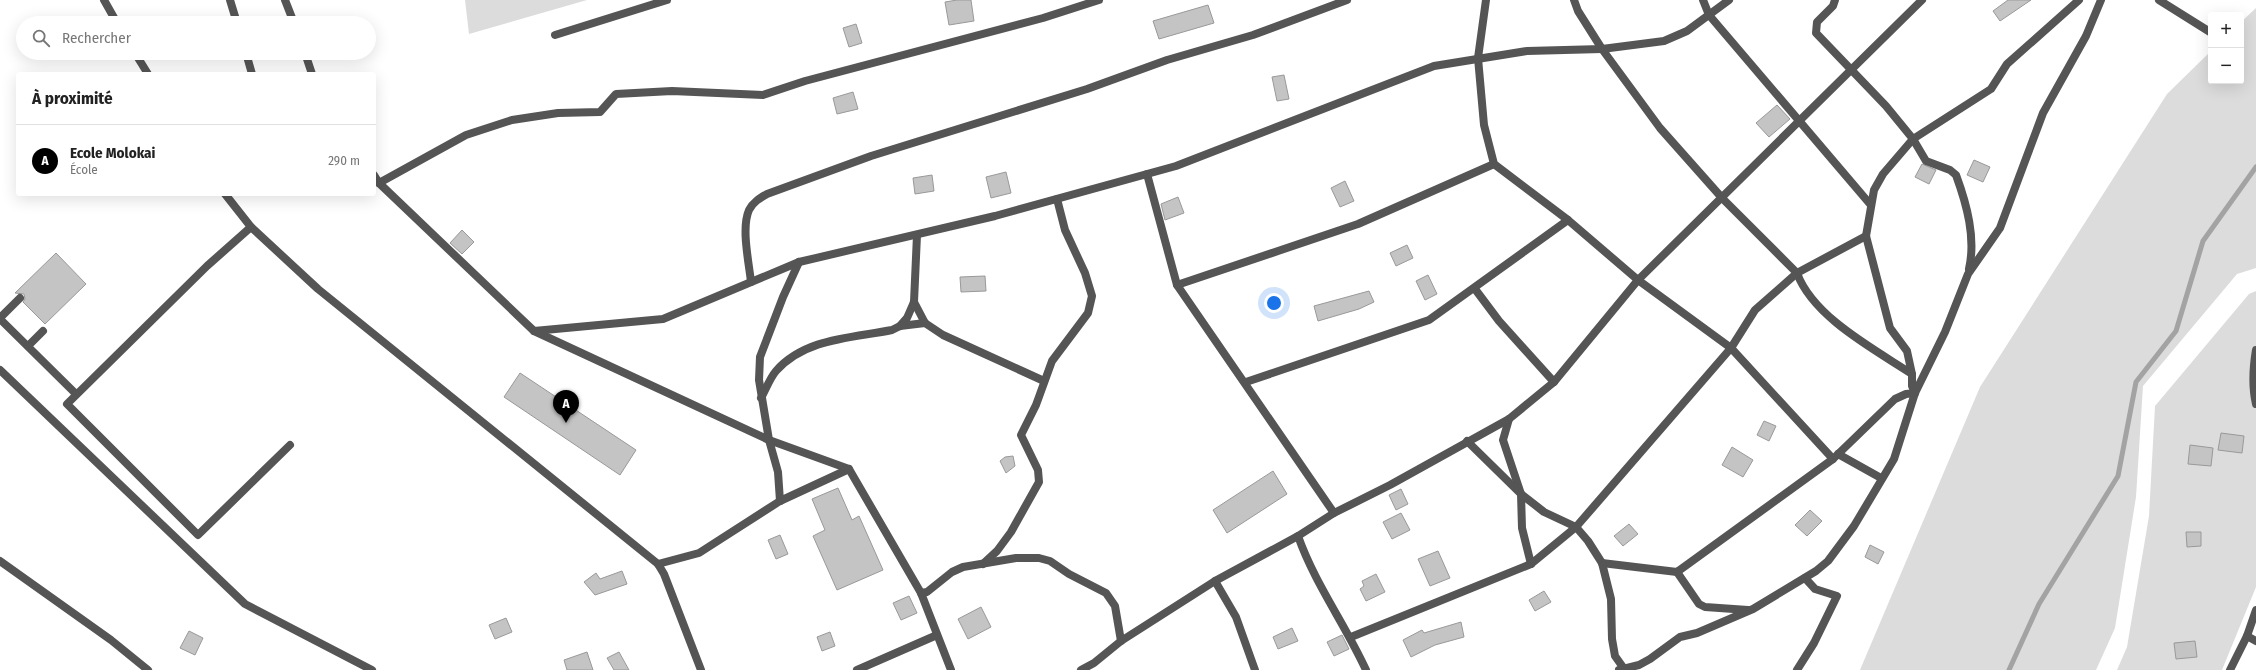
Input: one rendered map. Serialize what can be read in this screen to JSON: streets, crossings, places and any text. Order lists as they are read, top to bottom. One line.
{"page":{"map_buttons":["+","−"],"search":"Rechercher","heading":"À proximité","list":[{"mark":"A","name":"Ecole Molokai","note":"École","value":"290 m"}],"pins":"A"}}
